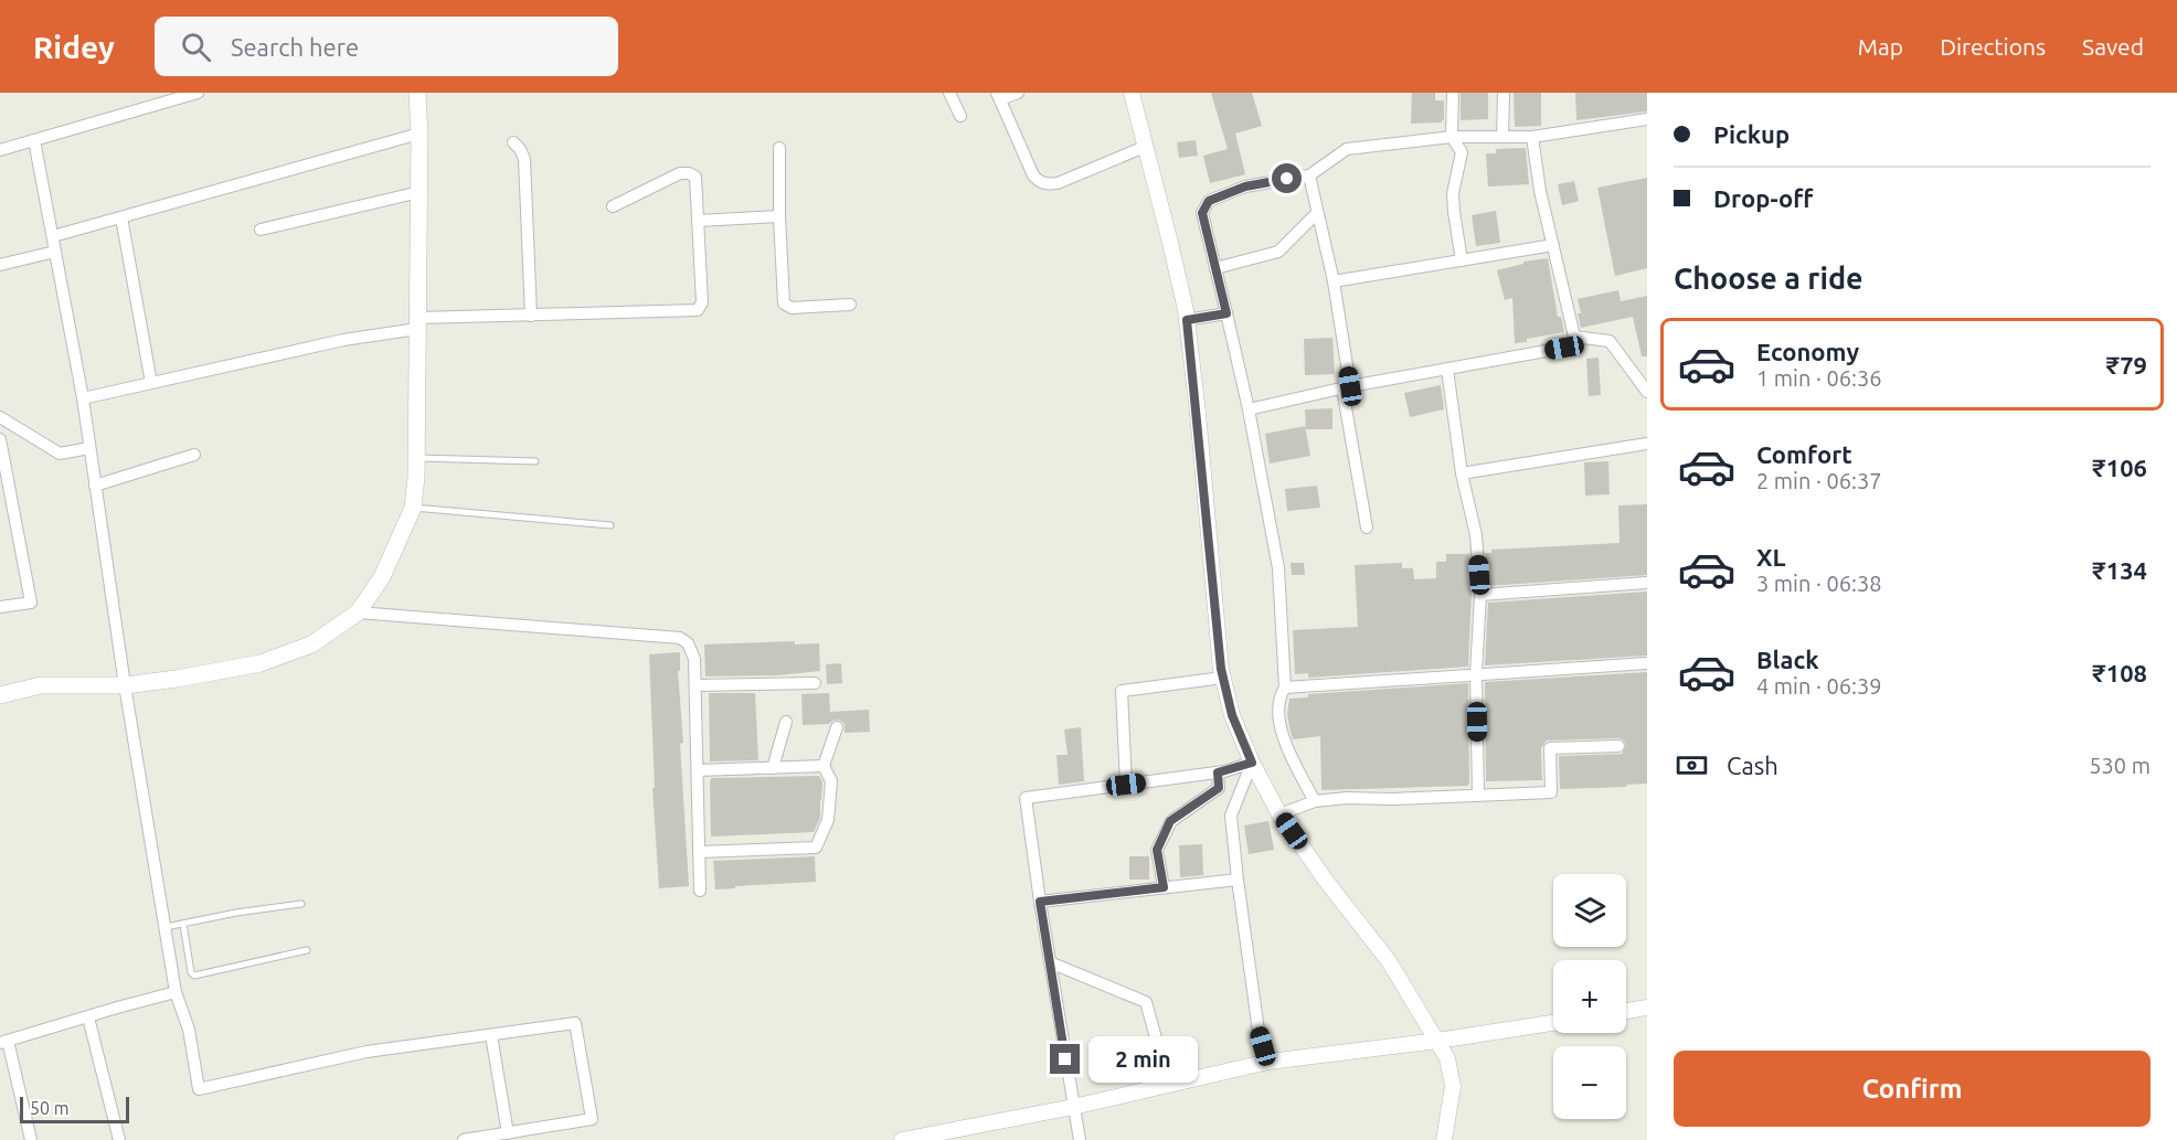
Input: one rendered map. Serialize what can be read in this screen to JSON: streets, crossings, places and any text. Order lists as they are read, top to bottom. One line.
{"scale_bar":"50 m","page":{"header":"Ridey","search":"Search here","nav":["Map","Directions","Saved"],"banner":["Pickup","Drop-off"],"heading":"Choose a ride","list":[{"name":"Economy","note":"1 min · 06:36","value":"₹79"},{"name":"Comfort","note":"2 min · 06:37","value":"₹106"},{"name":"XL","note":"3 min · 06:38","value":"₹134"},{"name":"Black","note":"4 min · 06:39","value":"₹108"}],"pay":["Cash","530 m"],"map_buttons":["+","−"],"bubble":"2 min","buttons":"Confirm","scale":"50 m"}}
